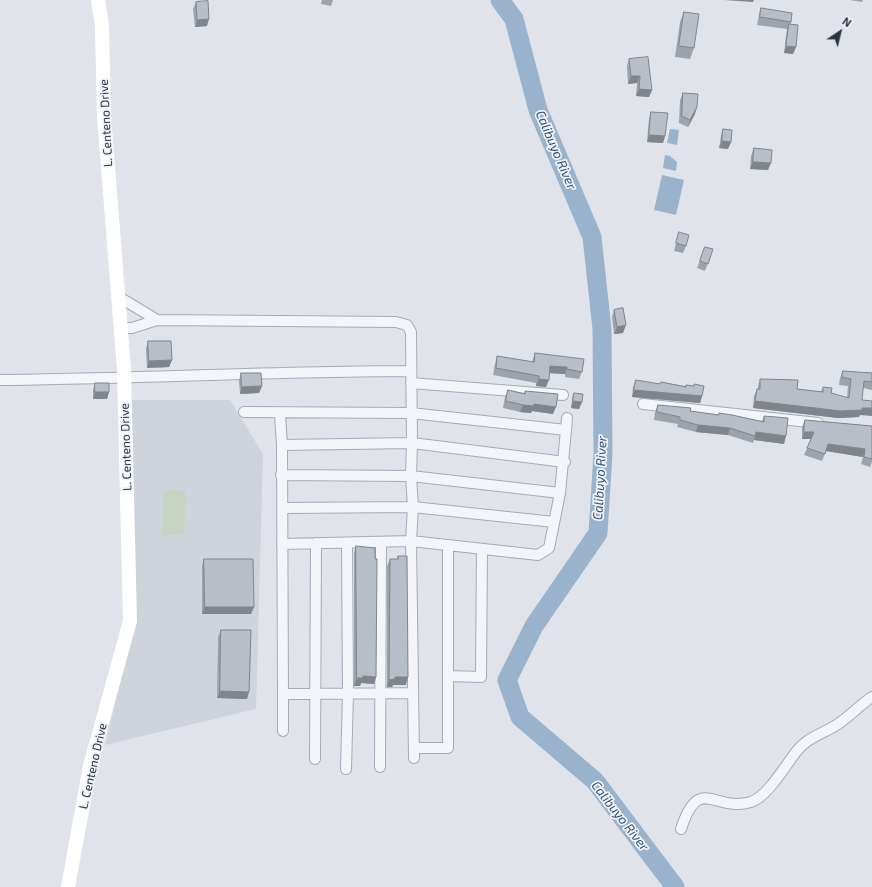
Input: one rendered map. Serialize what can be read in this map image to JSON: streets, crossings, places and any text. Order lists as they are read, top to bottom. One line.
{"streets":{"street":["L. Centeno Drive"]},"water":["Calibuyo River"],"north":"top right"}
